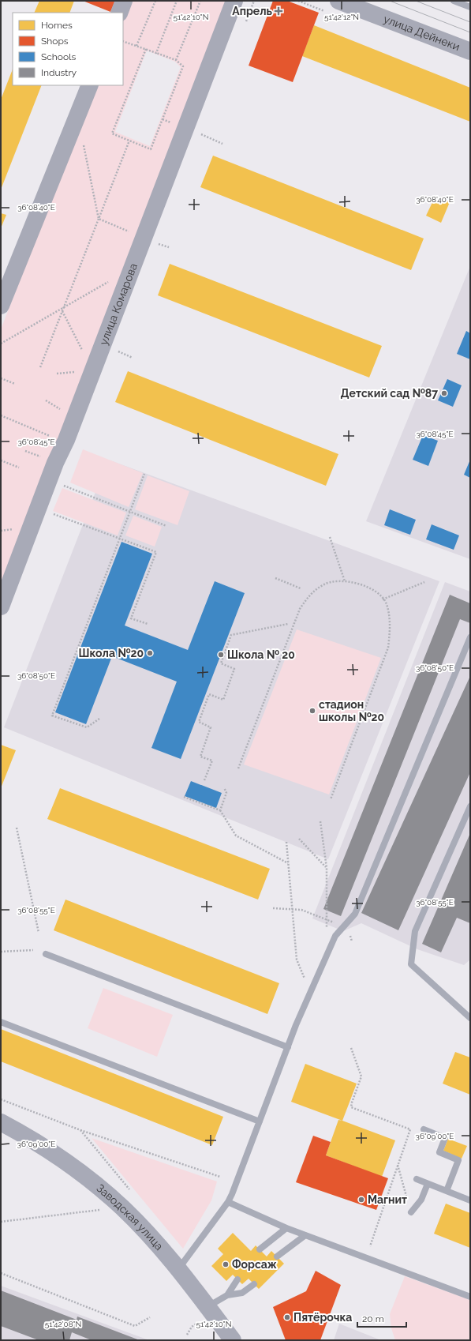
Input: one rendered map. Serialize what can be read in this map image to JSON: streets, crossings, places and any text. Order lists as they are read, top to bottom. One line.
{"streets":{"street":["улица Дейнеки","улица Комарова","Заводская улица"]},"places":{"health":["Апрель"],"other":["Детский сад №87","Школа №20","Школа № 20","стадион школы №20","Магнит","Форсаж","Пятёрочка"]},"legend":["Homes","Shops","Schools","Industry"],"scale_bar":"20 m","coordinates":["51°42'10\"N","51°42'12\"N","36°08'40\"E","36°08'45\"E","36°08'50\"E","36°08'55\"E","36°09'00\"E","51°42'08\"N"]}
